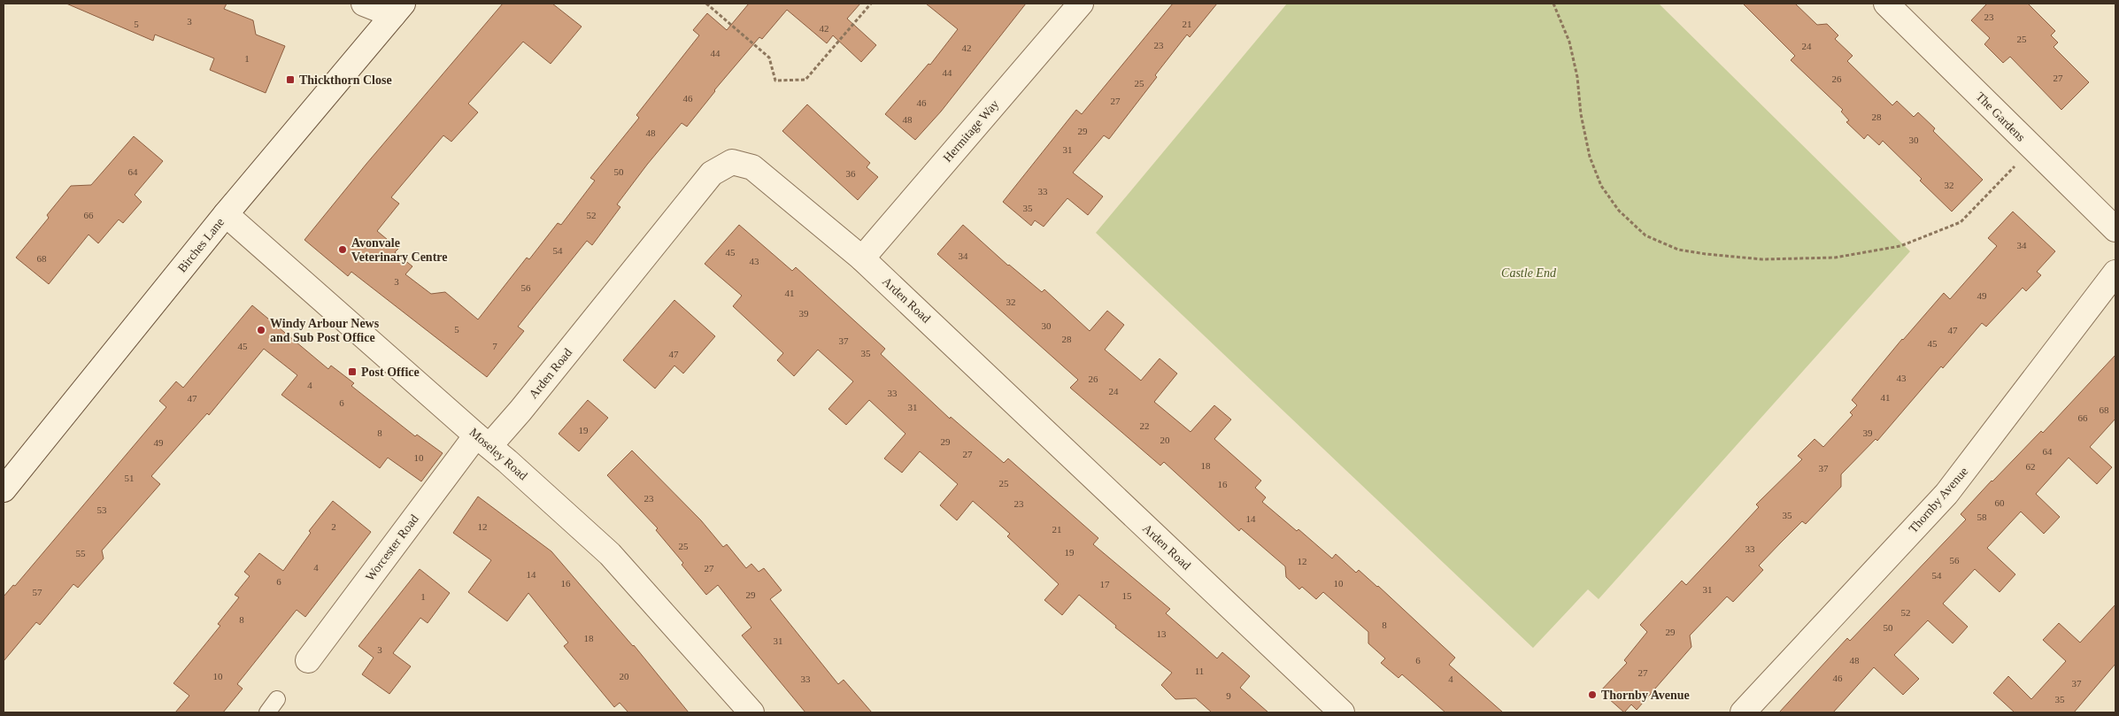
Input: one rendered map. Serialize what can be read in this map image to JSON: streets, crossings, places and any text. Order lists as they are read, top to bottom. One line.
{"streets":{"street":["The Gardens","Hermitage Way","Birches Lane","Arden Road","Moseley Road","Thornby Avenue","Worcester Road"]},"crossings":[["Hermitage Way","Arden Road"],["Birches Lane","Moseley Road"],["Arden Road","Moseley Road"],["Arden Road","Worcester Road"],["Moseley Road","Worcester Road"]],"parks":["Castle End"],"places":{"transit":["Thickthorn Close","Post Office"],"other":["Avonvale Veterinary Centre","Windy Arbour News and Sub Post Office","Thornby Avenue"]},"house_numbers":["23","3","5","21","42","25","23","24","42","44","1","44","27","26","25","46","27","46","28","48","29","48","30","31","64","50","36","32","33","35","66","52","34","54","45","34","68","43","3","56","41","49","32","39","30","5","47","28","37","45","45","7","35","47","43","26","4","24","33","41","47","6","31","68","66","22","19","8","39","20","29","49","64","27","10","18","62","37","51","25","16","23","60","23","53","35","58","14","2","12","21","25","33","19","55","56","12","4","27","14","54","6","16","10","17","31","57","29","15","1","52","8","8","50","29","13","18","31","3","6","48","11","27","10","20","46","33","4","37","9","35"]}
